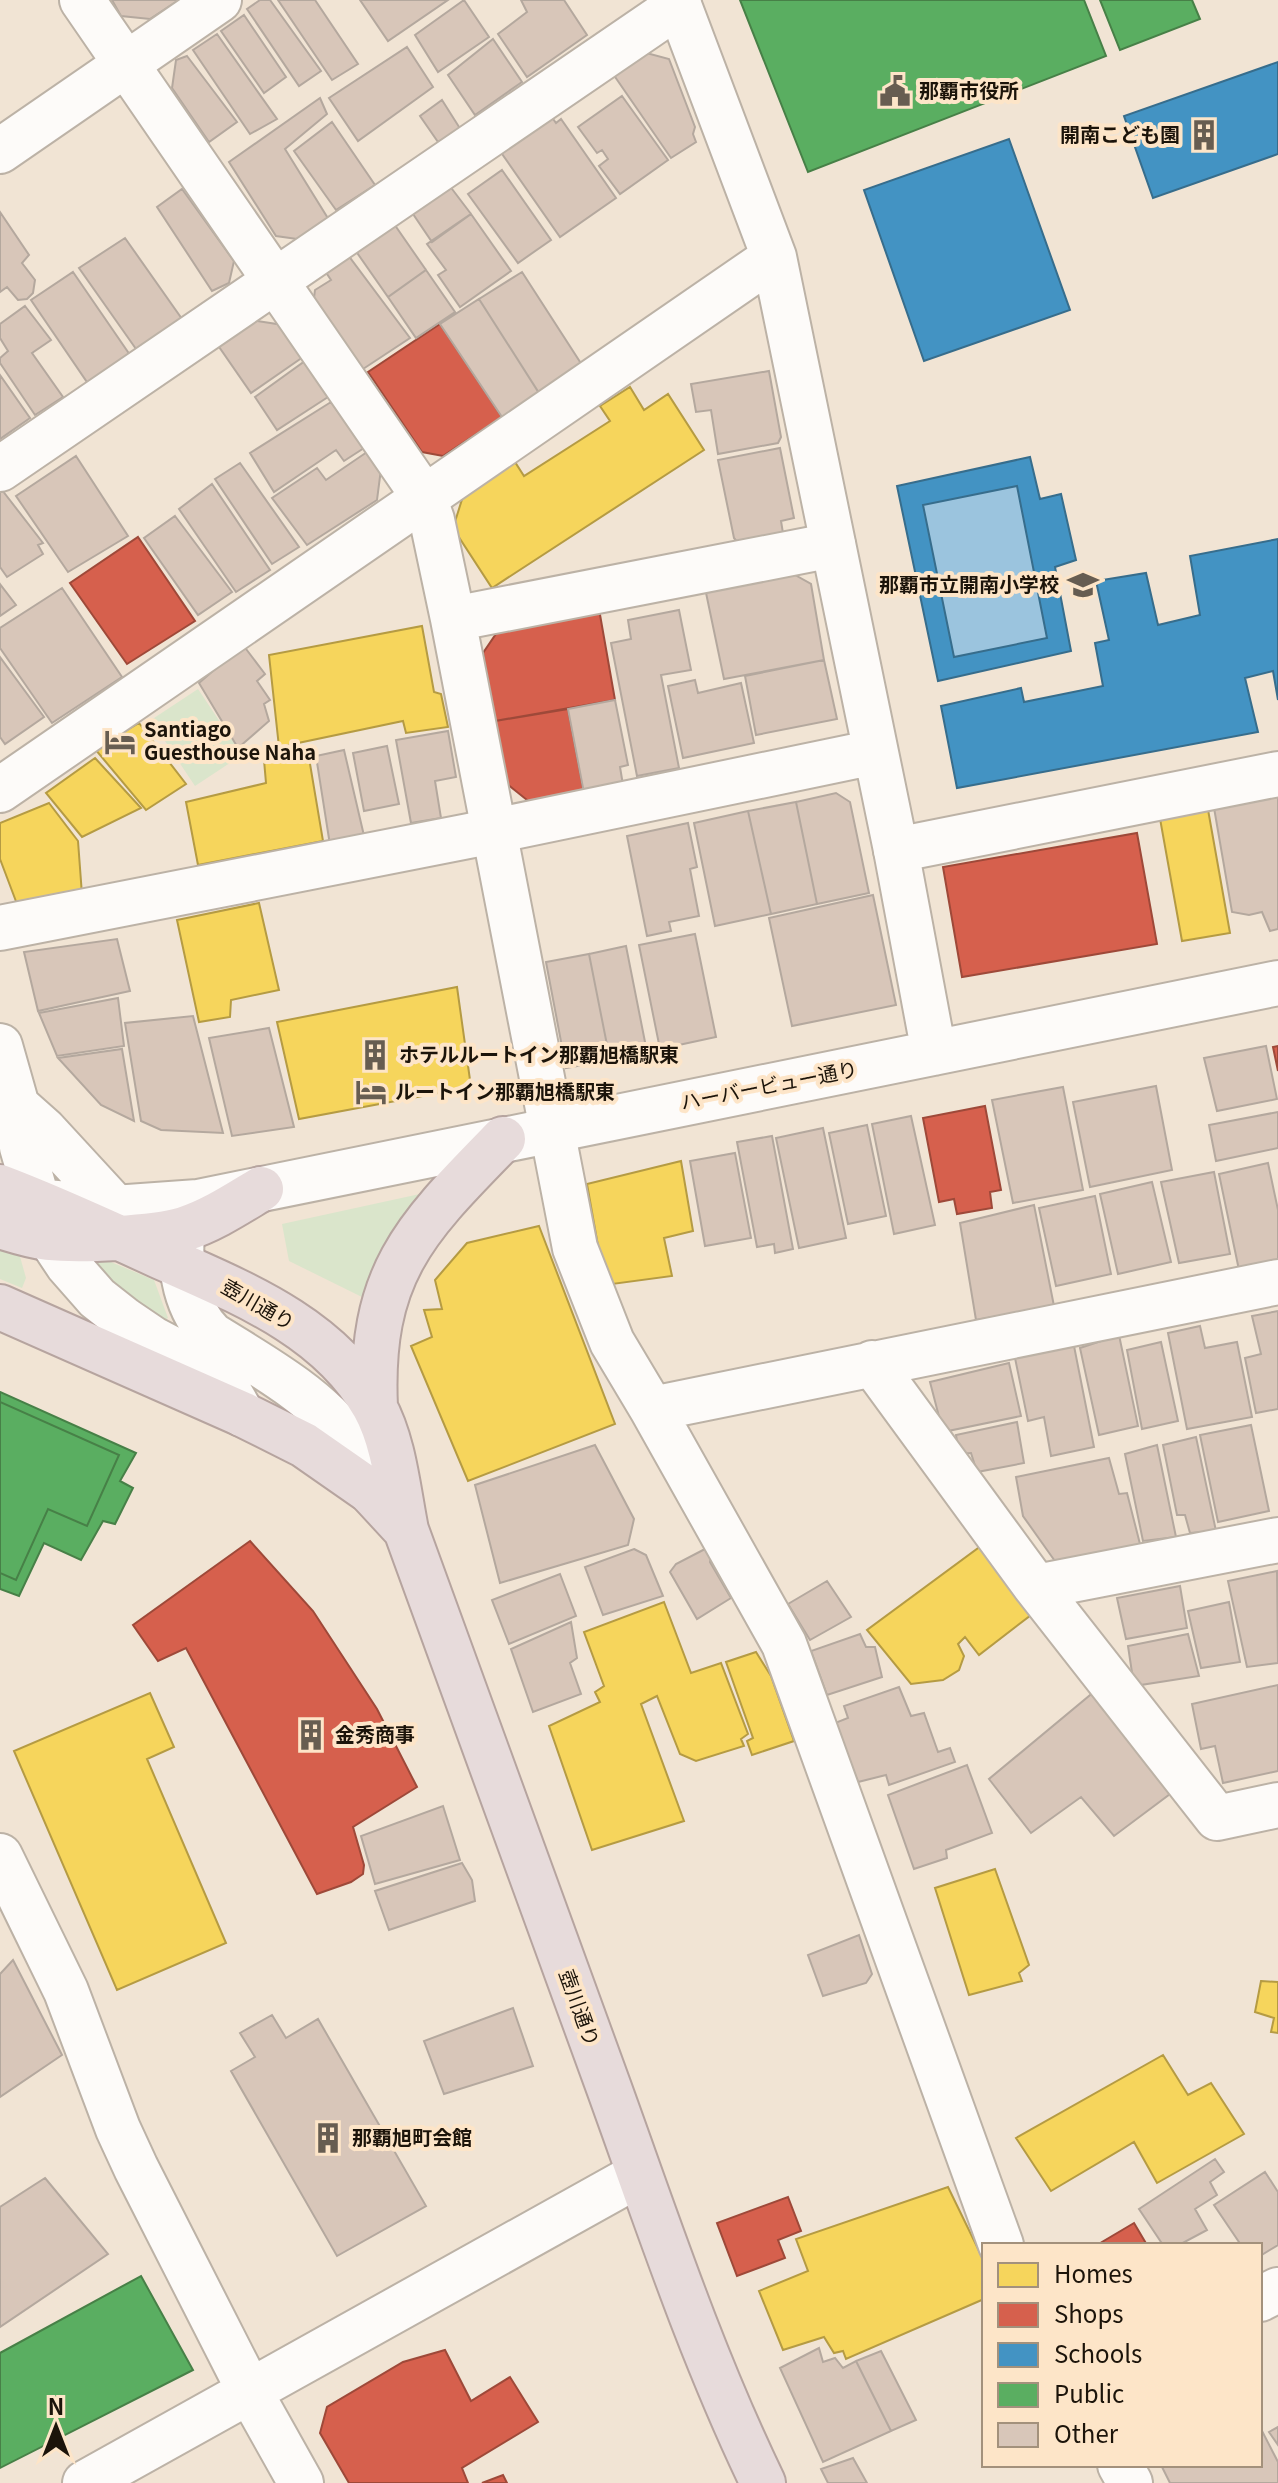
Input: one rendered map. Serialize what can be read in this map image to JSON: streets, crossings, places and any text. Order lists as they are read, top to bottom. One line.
{"streets":{"highway":["壺川通り"],"street":["ハーバービュー通り"]},"places":{"public building":["那覇市役所"],"building":["開南こども園","ホテルルートイン那覇旭橋駅東","金秀商事","那覇旭町会館"],"school or university":["那覇市立開南小学校"],"hotel":["Santiago Guesthouse Naha","ルートイン那覇旭橋駅東"]},"legend":["Homes","Shops","Schools","Public","Other"],"north":"top"}
